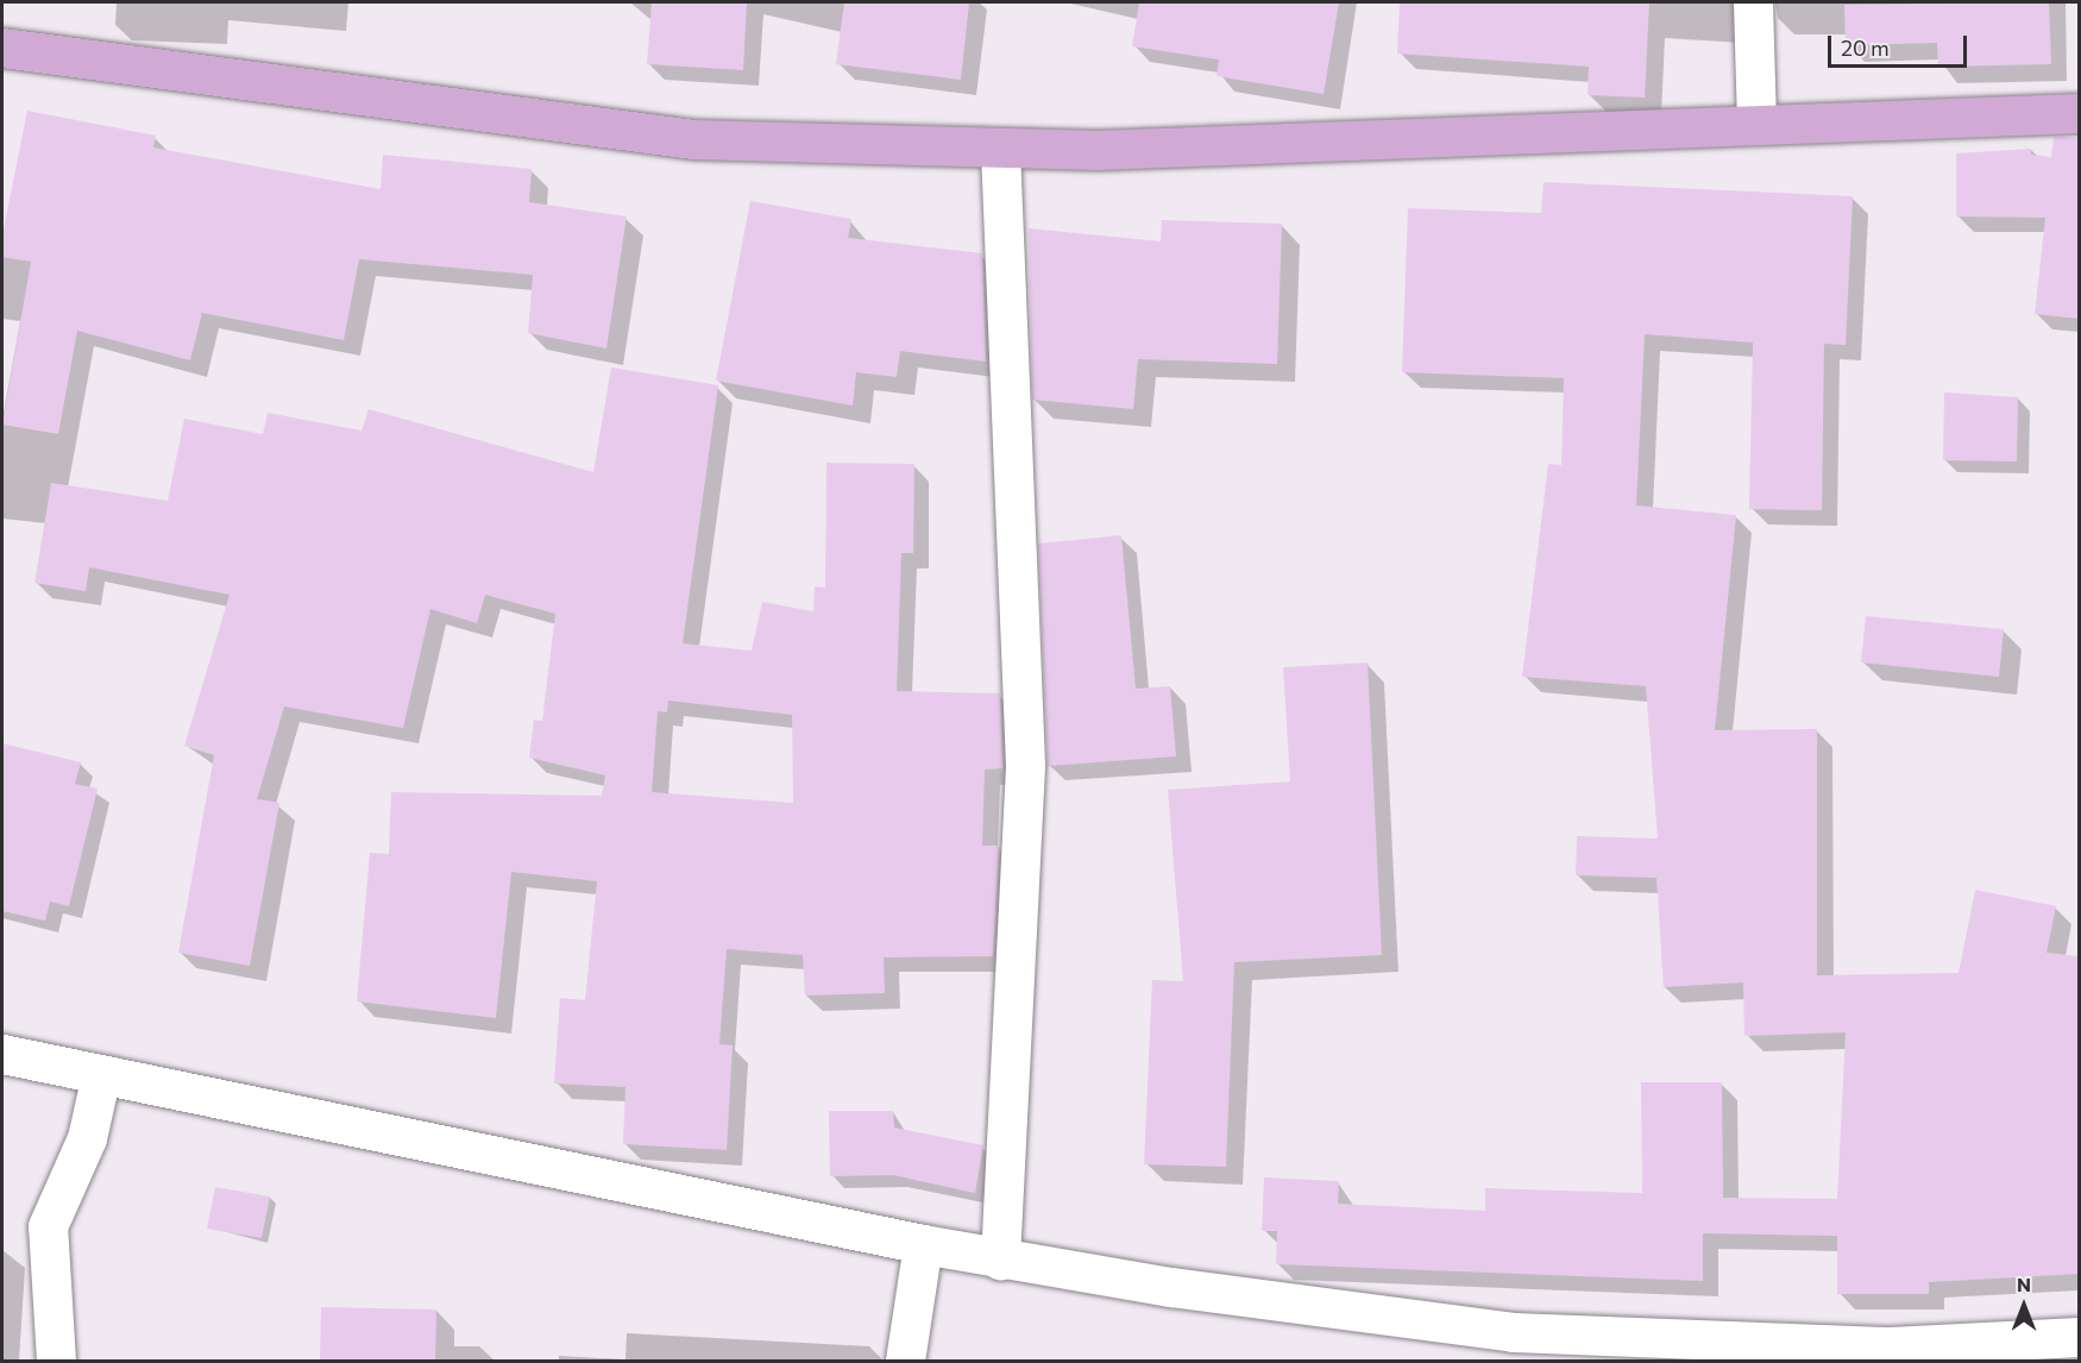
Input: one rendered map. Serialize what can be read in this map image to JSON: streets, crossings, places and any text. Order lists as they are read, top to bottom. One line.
{"scale_bar":"20 m","north":"top"}
